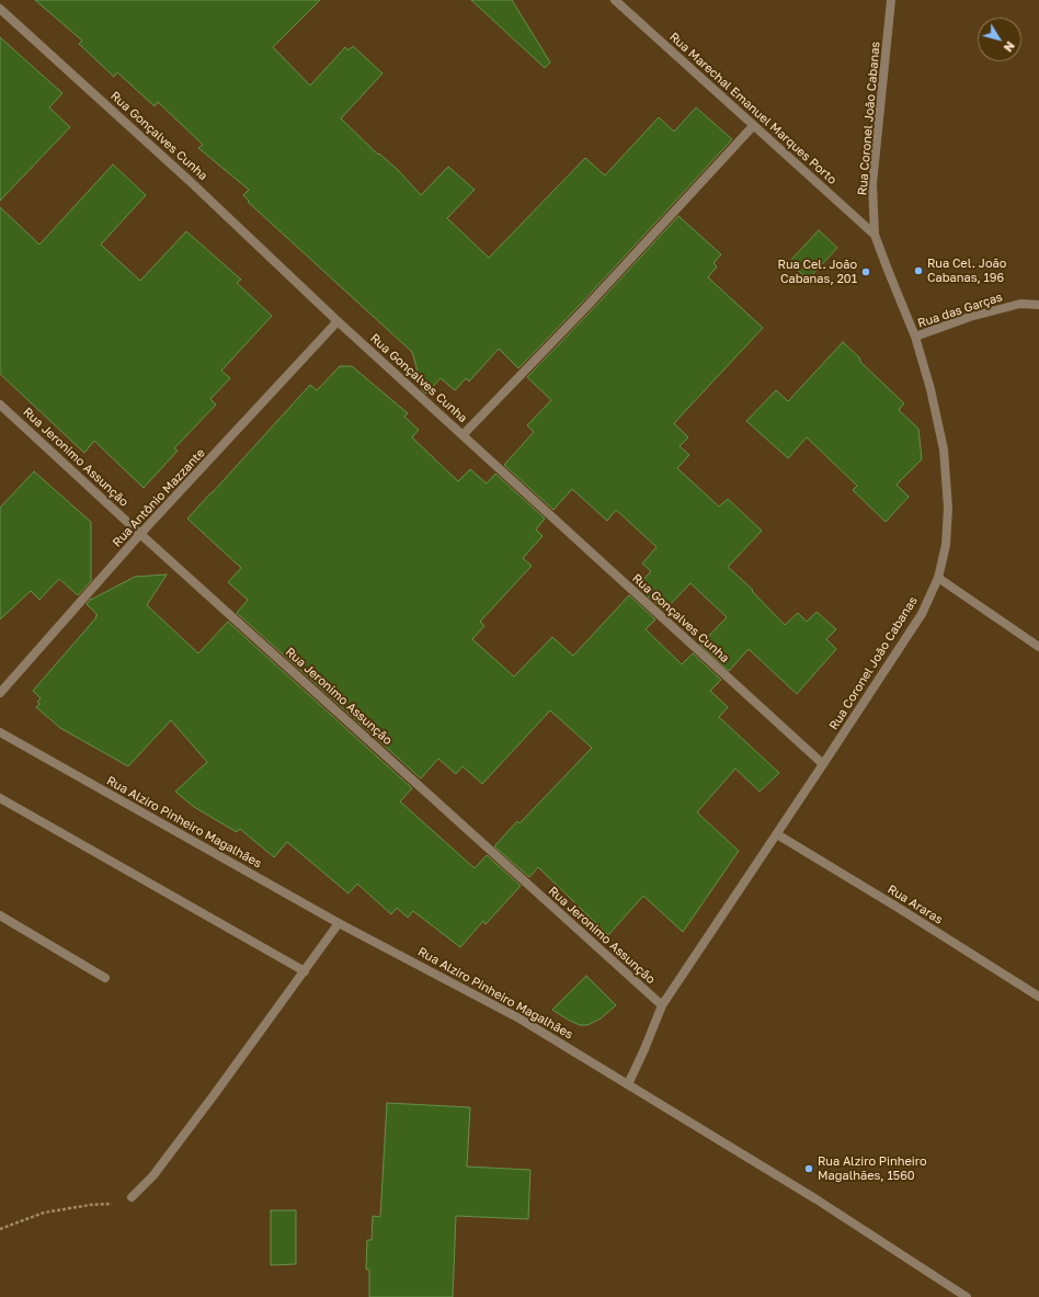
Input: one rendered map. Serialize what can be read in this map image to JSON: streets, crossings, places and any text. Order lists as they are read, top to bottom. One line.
{"streets":{"street":["Rua Marechal Emanuel Marques Porto","Rua Coronel João Cabanas","Rua Gonçalves Cunha","Rua das Garças","Rua Jeronimo Assunção","Rua Antônio Mazzante","Rua Alziro Pinheiro Magalhães","Rua Araras"]},"crossings":[["Rua Marechal Emanuel Marques Porto","Rua Coronel João Cabanas"],["Rua Coronel João Cabanas","Rua Gonçalves Cunha"],["Rua Coronel João Cabanas","Rua das Garças"],["Rua Coronel João Cabanas","Rua Jeronimo Assunção"],["Rua Coronel João Cabanas","Rua Alziro Pinheiro Magalhães"],["Rua Coronel João Cabanas","Rua Araras"],["Rua Gonçalves Cunha","Rua Antônio Mazzante"],["Rua Jeronimo Assunção","Rua Antônio Mazzante"]],"places":["Rua Cel. João Cabanas, 196","Rua Cel. João Cabanas, 201","Rua Alziro Pinheiro Magalhães, 1560"],"north":"bottom right"}
